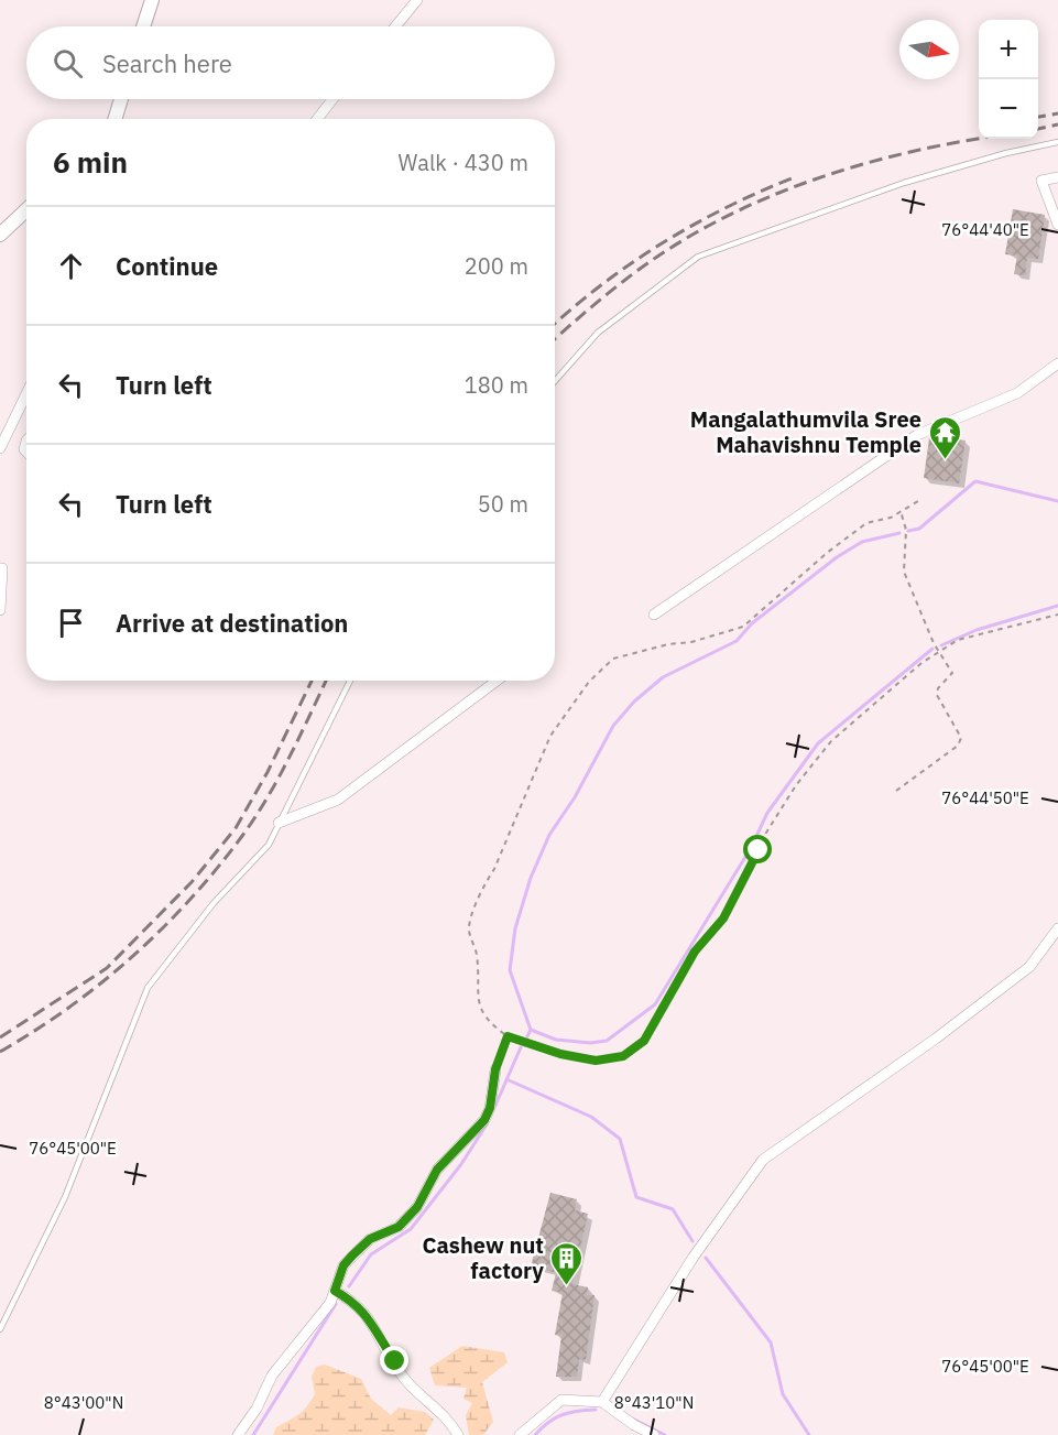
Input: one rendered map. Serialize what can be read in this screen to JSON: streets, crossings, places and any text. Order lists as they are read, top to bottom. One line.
{"places":{"temple":["Mangalathumvila Sree Mahavishnu Temple"],"building":["Cashew nut factory"]},"north":"right","page":{"map_buttons":["+","−"],"search":"Search here","heading":["6 min","Walk · 430 m"],"list":[["Continue","200 m"],["Turn left","180 m"],["Turn left","50 m"],"Arrive at destination"]},"coordinates":["76°44'40\"E","76°44'50\"E","76°45'00\"E","8°43'00\"N","8°43'10\"N"]}
